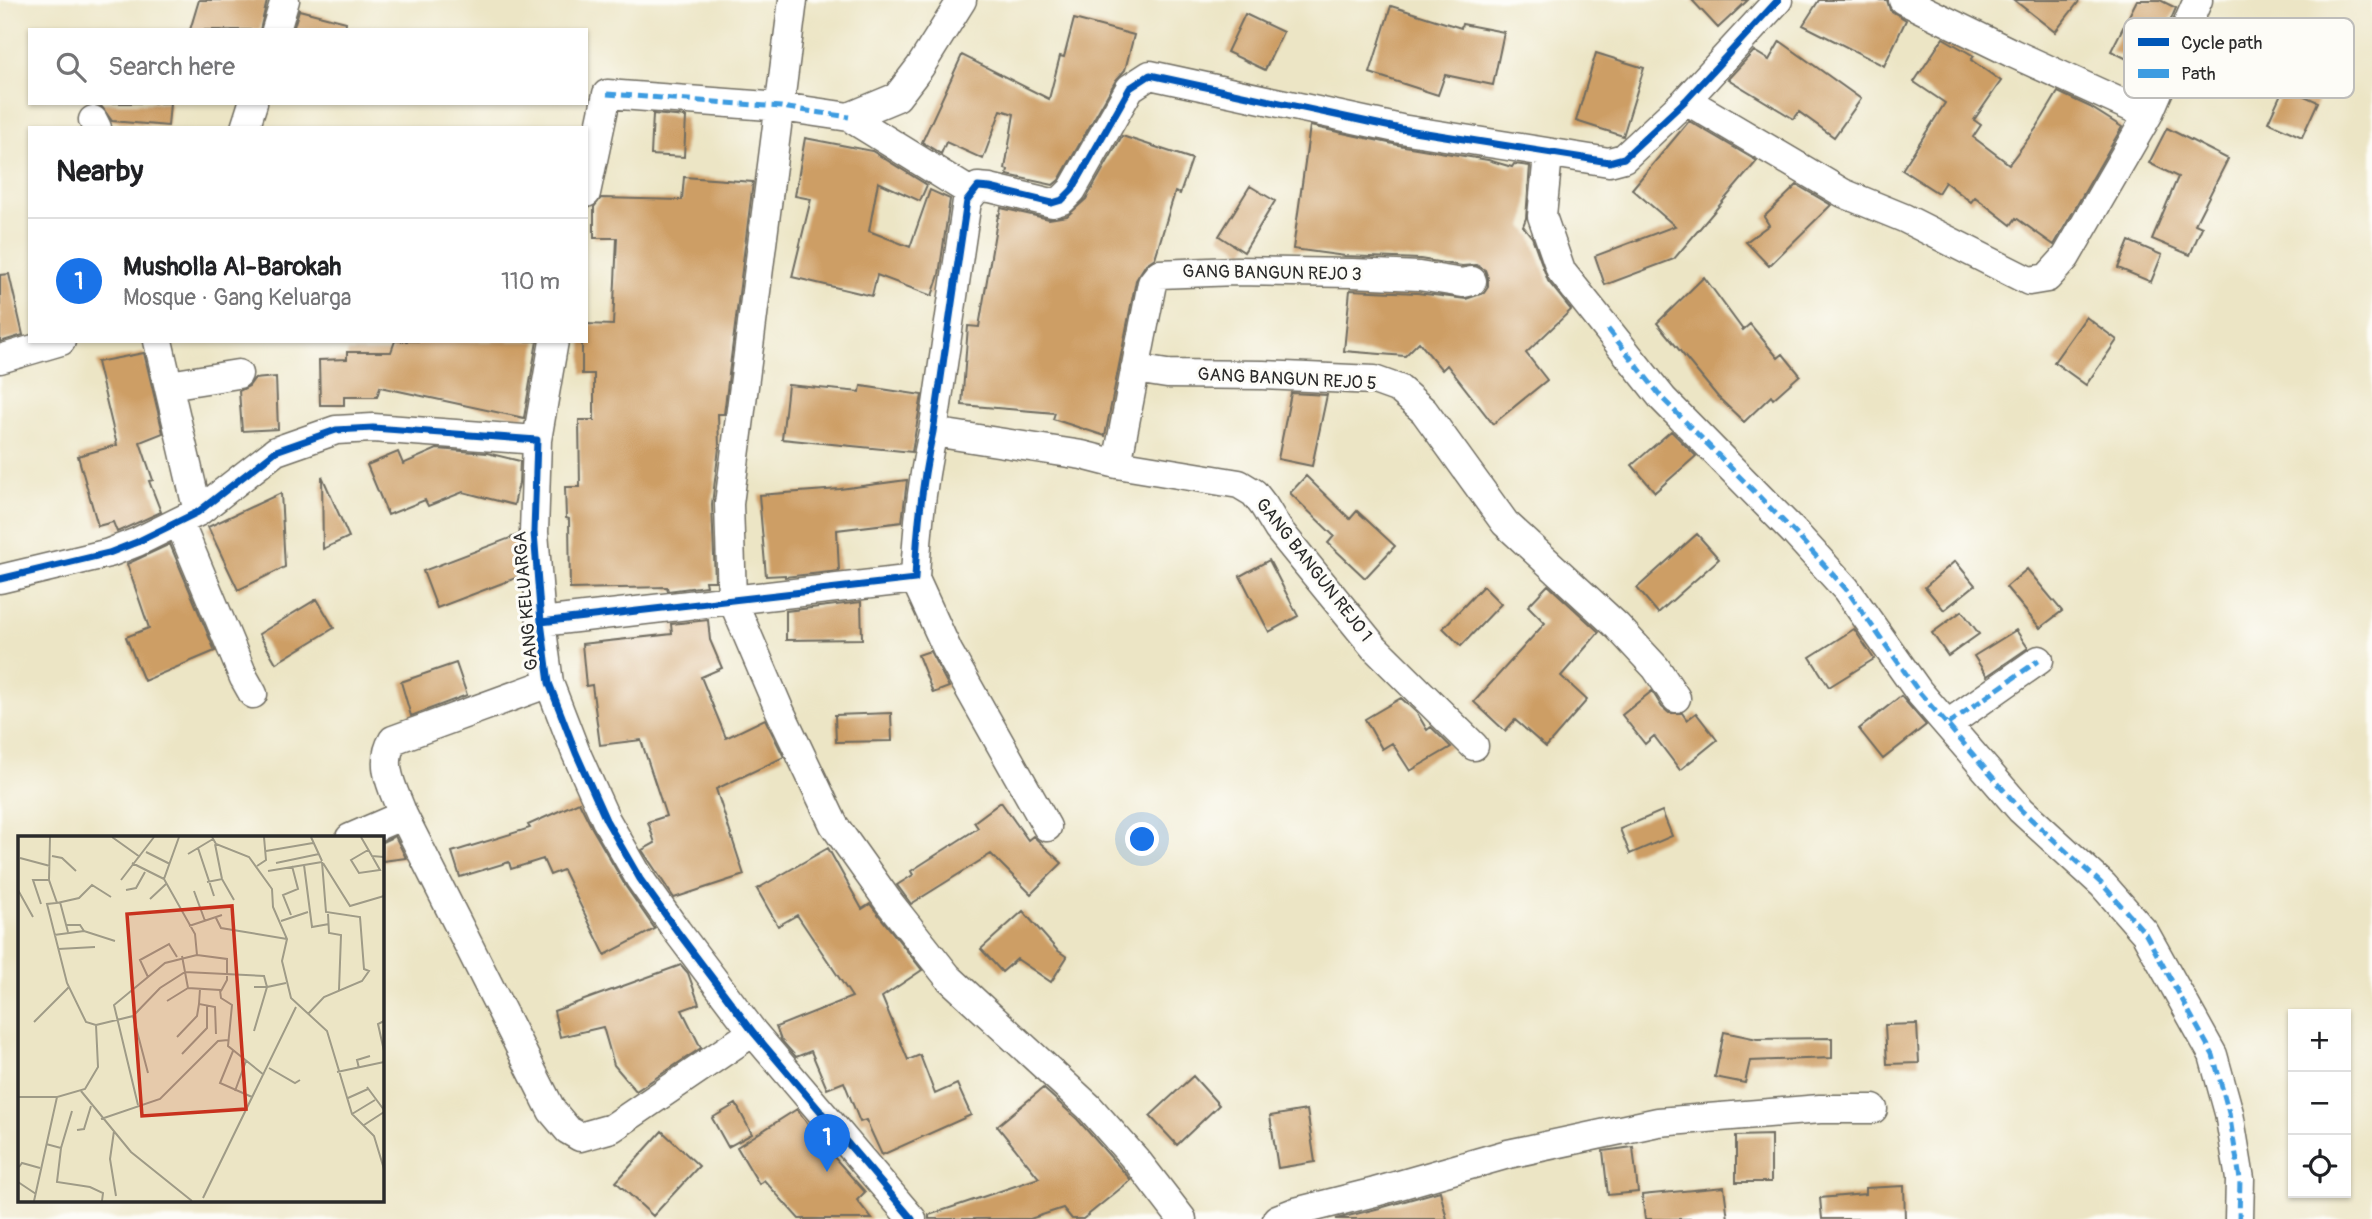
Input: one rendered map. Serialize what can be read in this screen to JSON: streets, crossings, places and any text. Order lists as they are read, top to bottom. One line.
{"streets":{"street":["GANG BANGUN REJO 3","GANG BANGUN REJO 5","GANG BANGUN REJO 1","GANG KELUARGA"]},"crossings":[["GANG BANGUN REJO 3","GANG BANGUN REJO 5"],["GANG BANGUN REJO 3","GANG BANGUN REJO 1"]],"legend":["Cycle path","Path"],"page":{"search":"Search here","heading":"Nearby","list":[{"mark":"1","name":"Musholla Al-Barokah","note":"Mosque · Gang Keluarga","value":"110 m"}],"map_buttons":["+","−"],"pins":"1"}}
